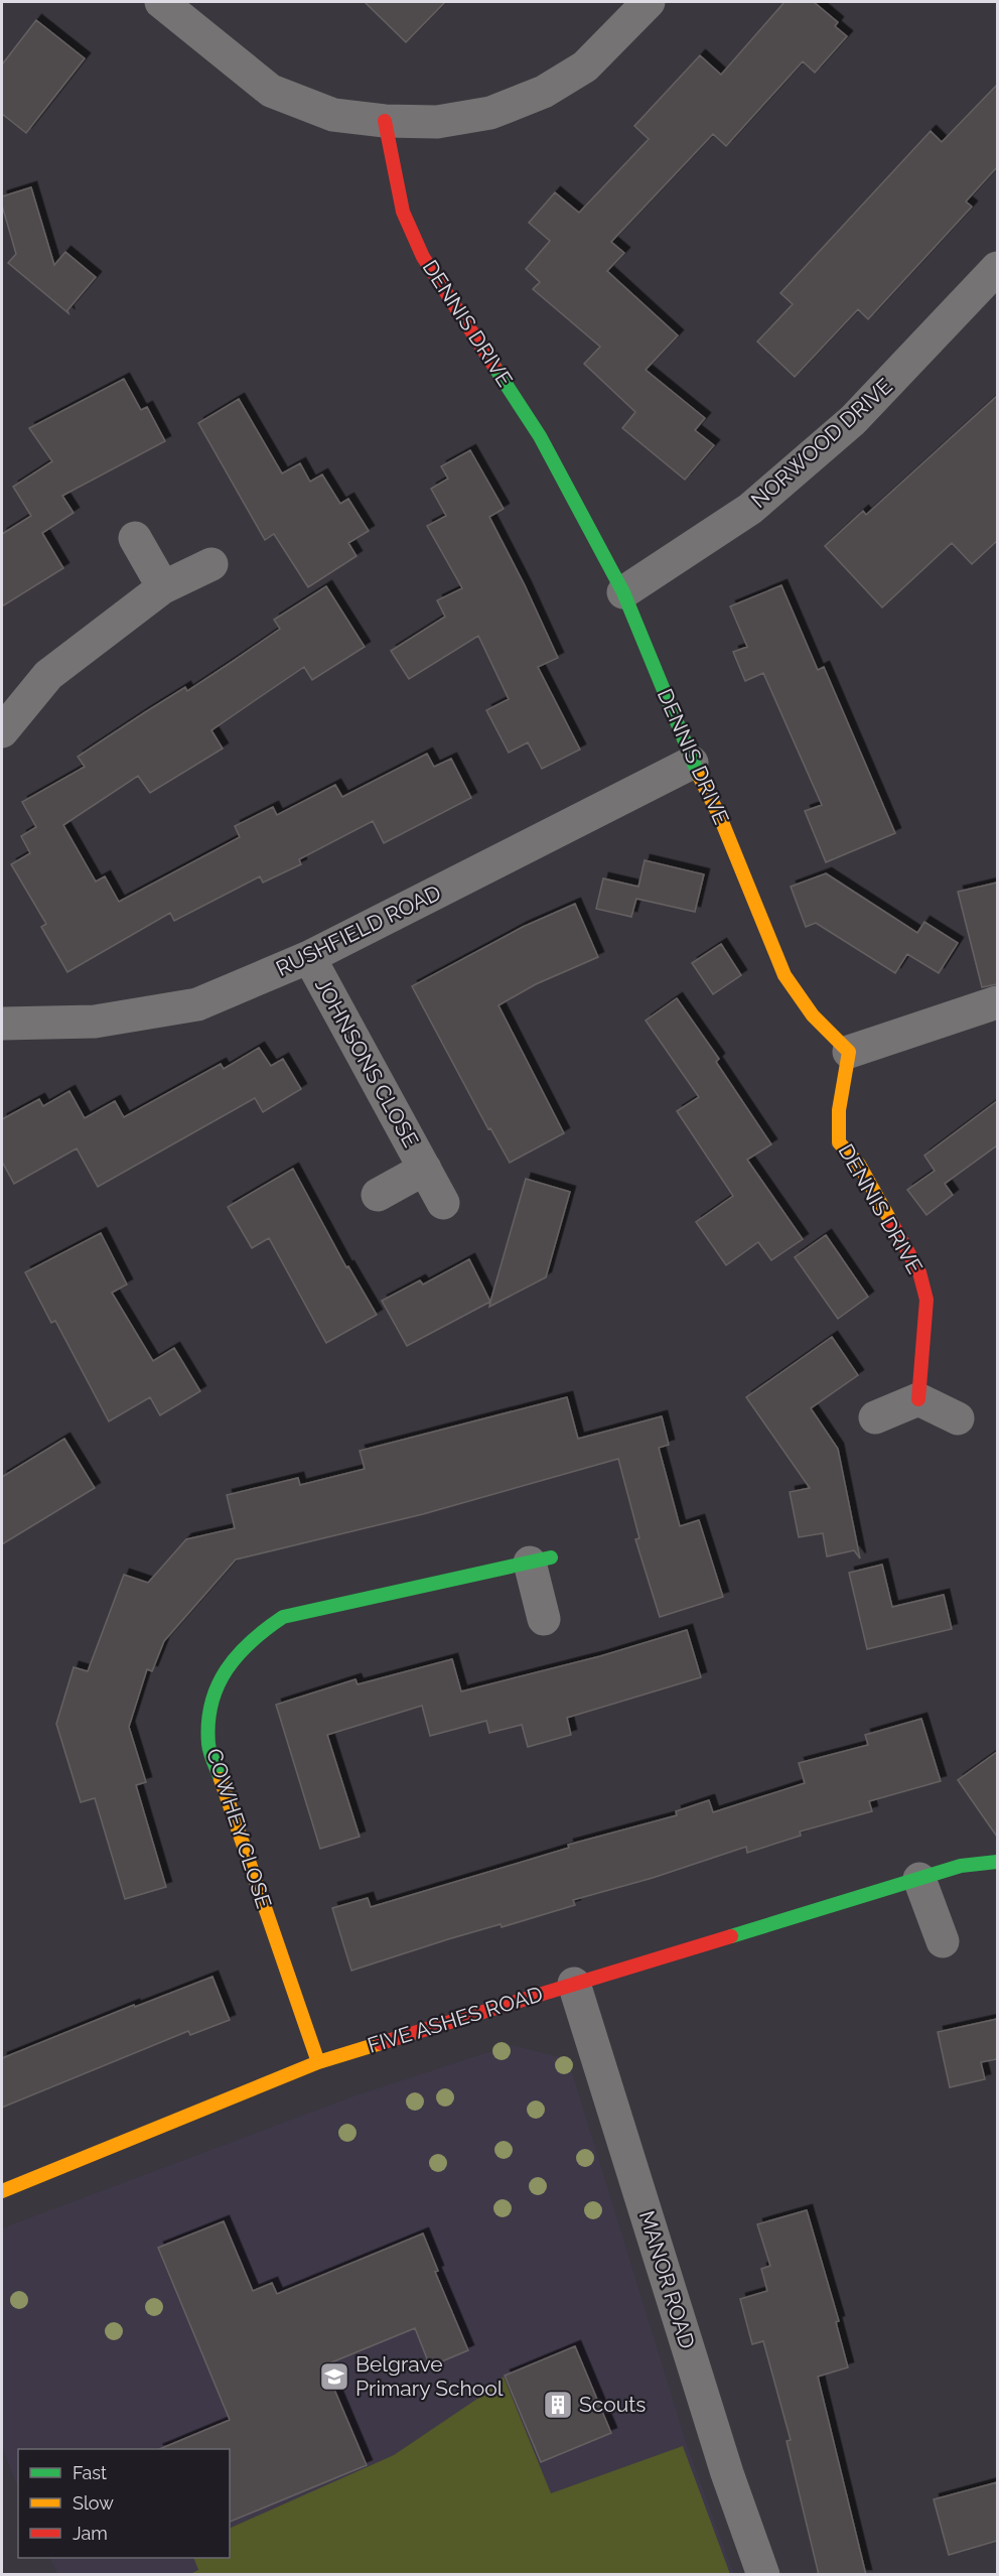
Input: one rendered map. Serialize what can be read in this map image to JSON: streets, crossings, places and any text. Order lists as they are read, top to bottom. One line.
{"streets":{"street":["DENNIS DRIVE","NORWOOD DRIVE","RUSHFIELD ROAD","JOHNSONS CLOSE","COWHEY CLOSE","FIVE ASHES ROAD","MANOR ROAD"]},"crossings":[["DENNIS DRIVE","NORWOOD DRIVE"],["DENNIS DRIVE","RUSHFIELD ROAD"],["RUSHFIELD ROAD","JOHNSONS CLOSE"],["COWHEY CLOSE","FIVE ASHES ROAD"],["FIVE ASHES ROAD","MANOR ROAD"]],"places":{"school or university":["Belgrave Primary School"],"building":["Scouts"]},"legend":["Fast","Slow","Jam"]}
